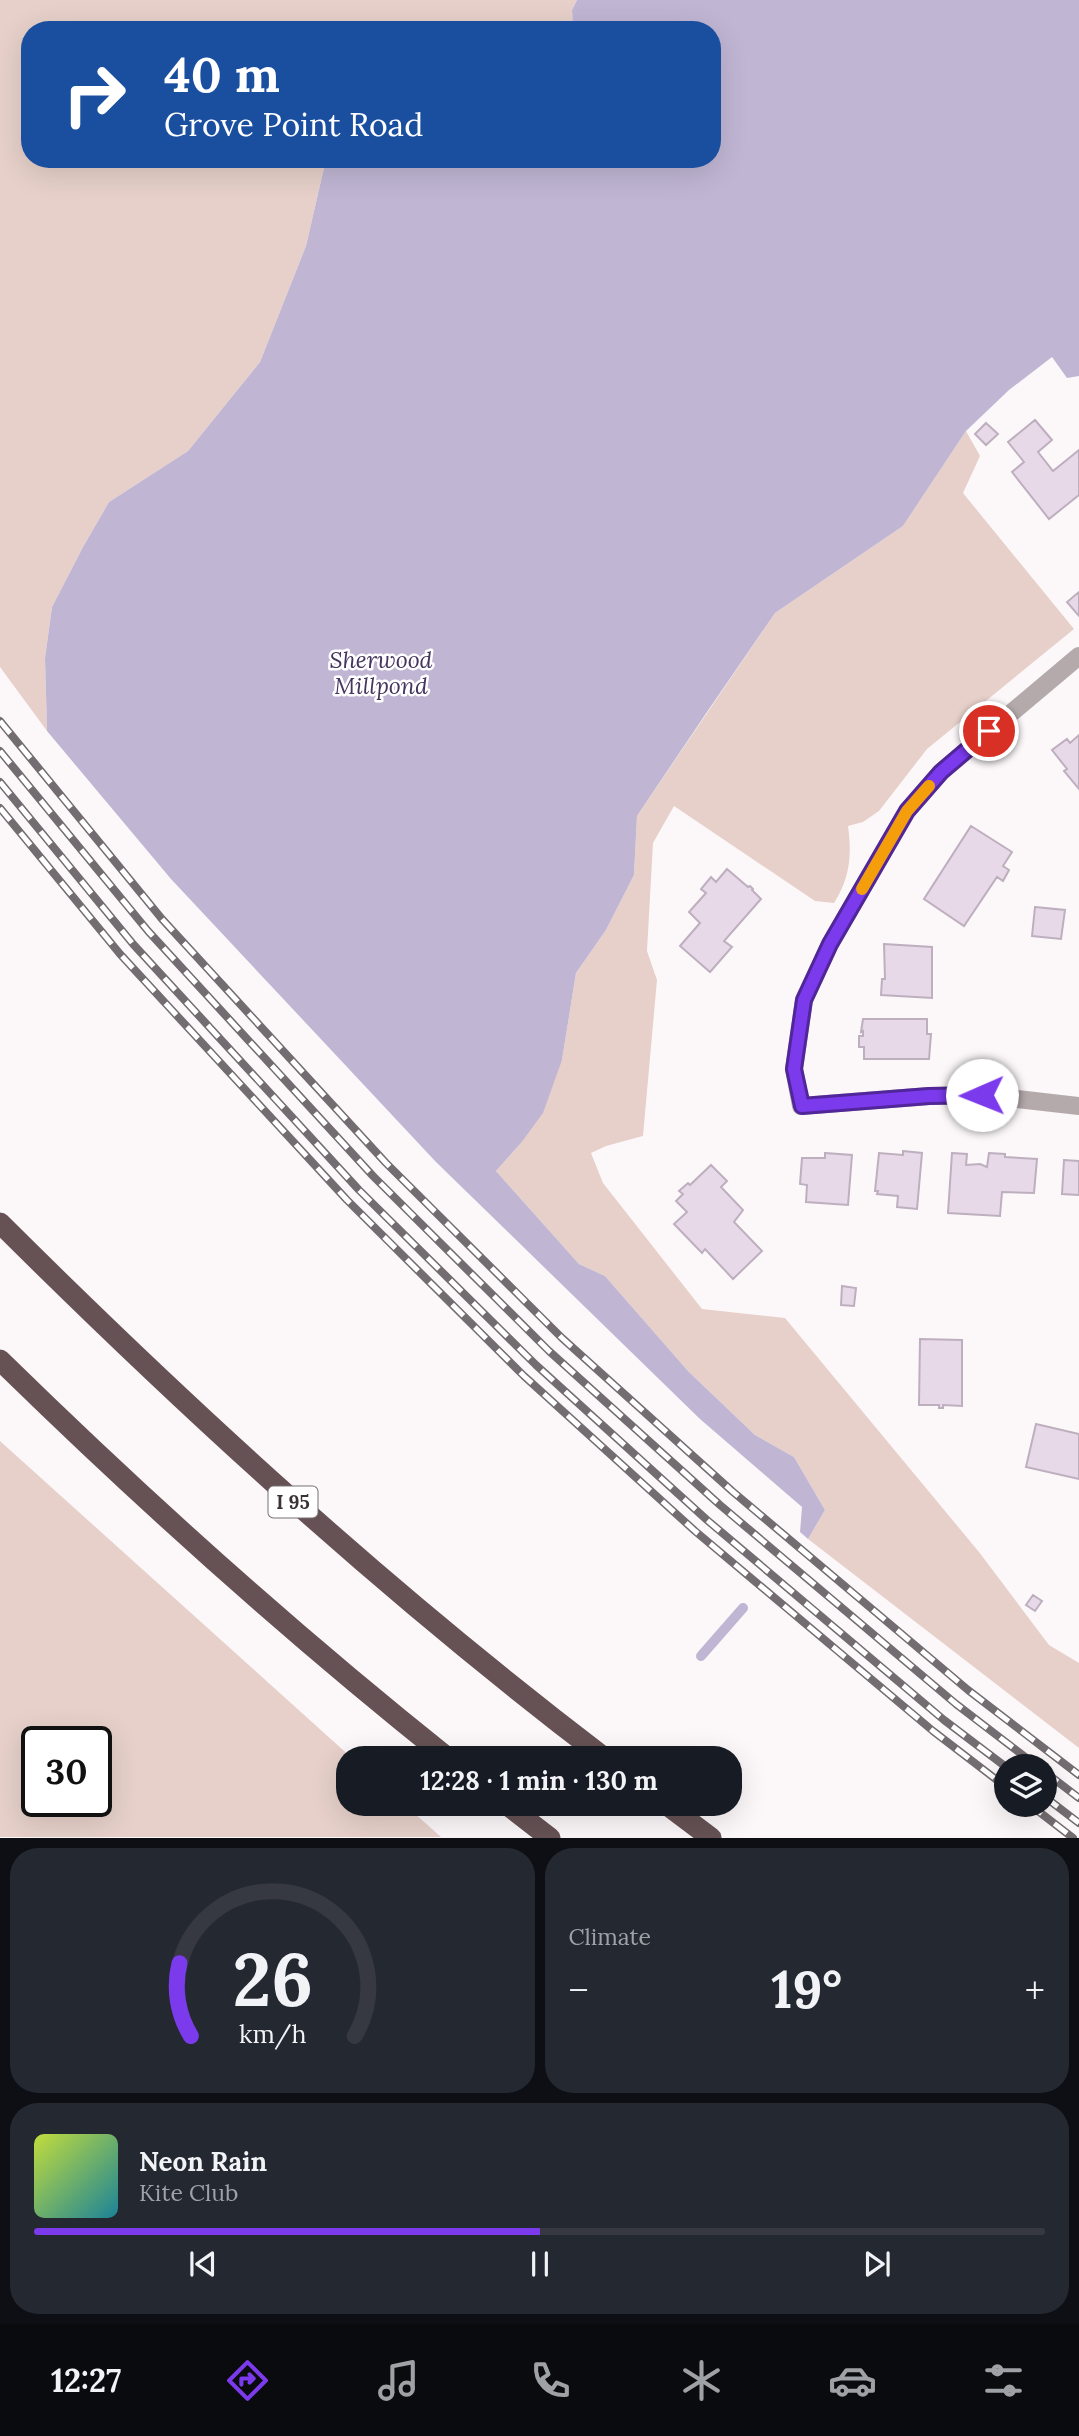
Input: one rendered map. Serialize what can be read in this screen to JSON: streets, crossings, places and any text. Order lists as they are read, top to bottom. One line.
{"streets":{"highway":["I 95"]},"water":["Sherwood Millpond"],"page":{"turn":["40 m","Grove Point Road"],"limit":"30","trip":"12:28 · 1 min · 130 m","tile":"Climate","heat":["−","19°","+"],"song":["Neon Rain","Kite Club"],"tabs":"12:27","gauge":["26","km/h"]}}
